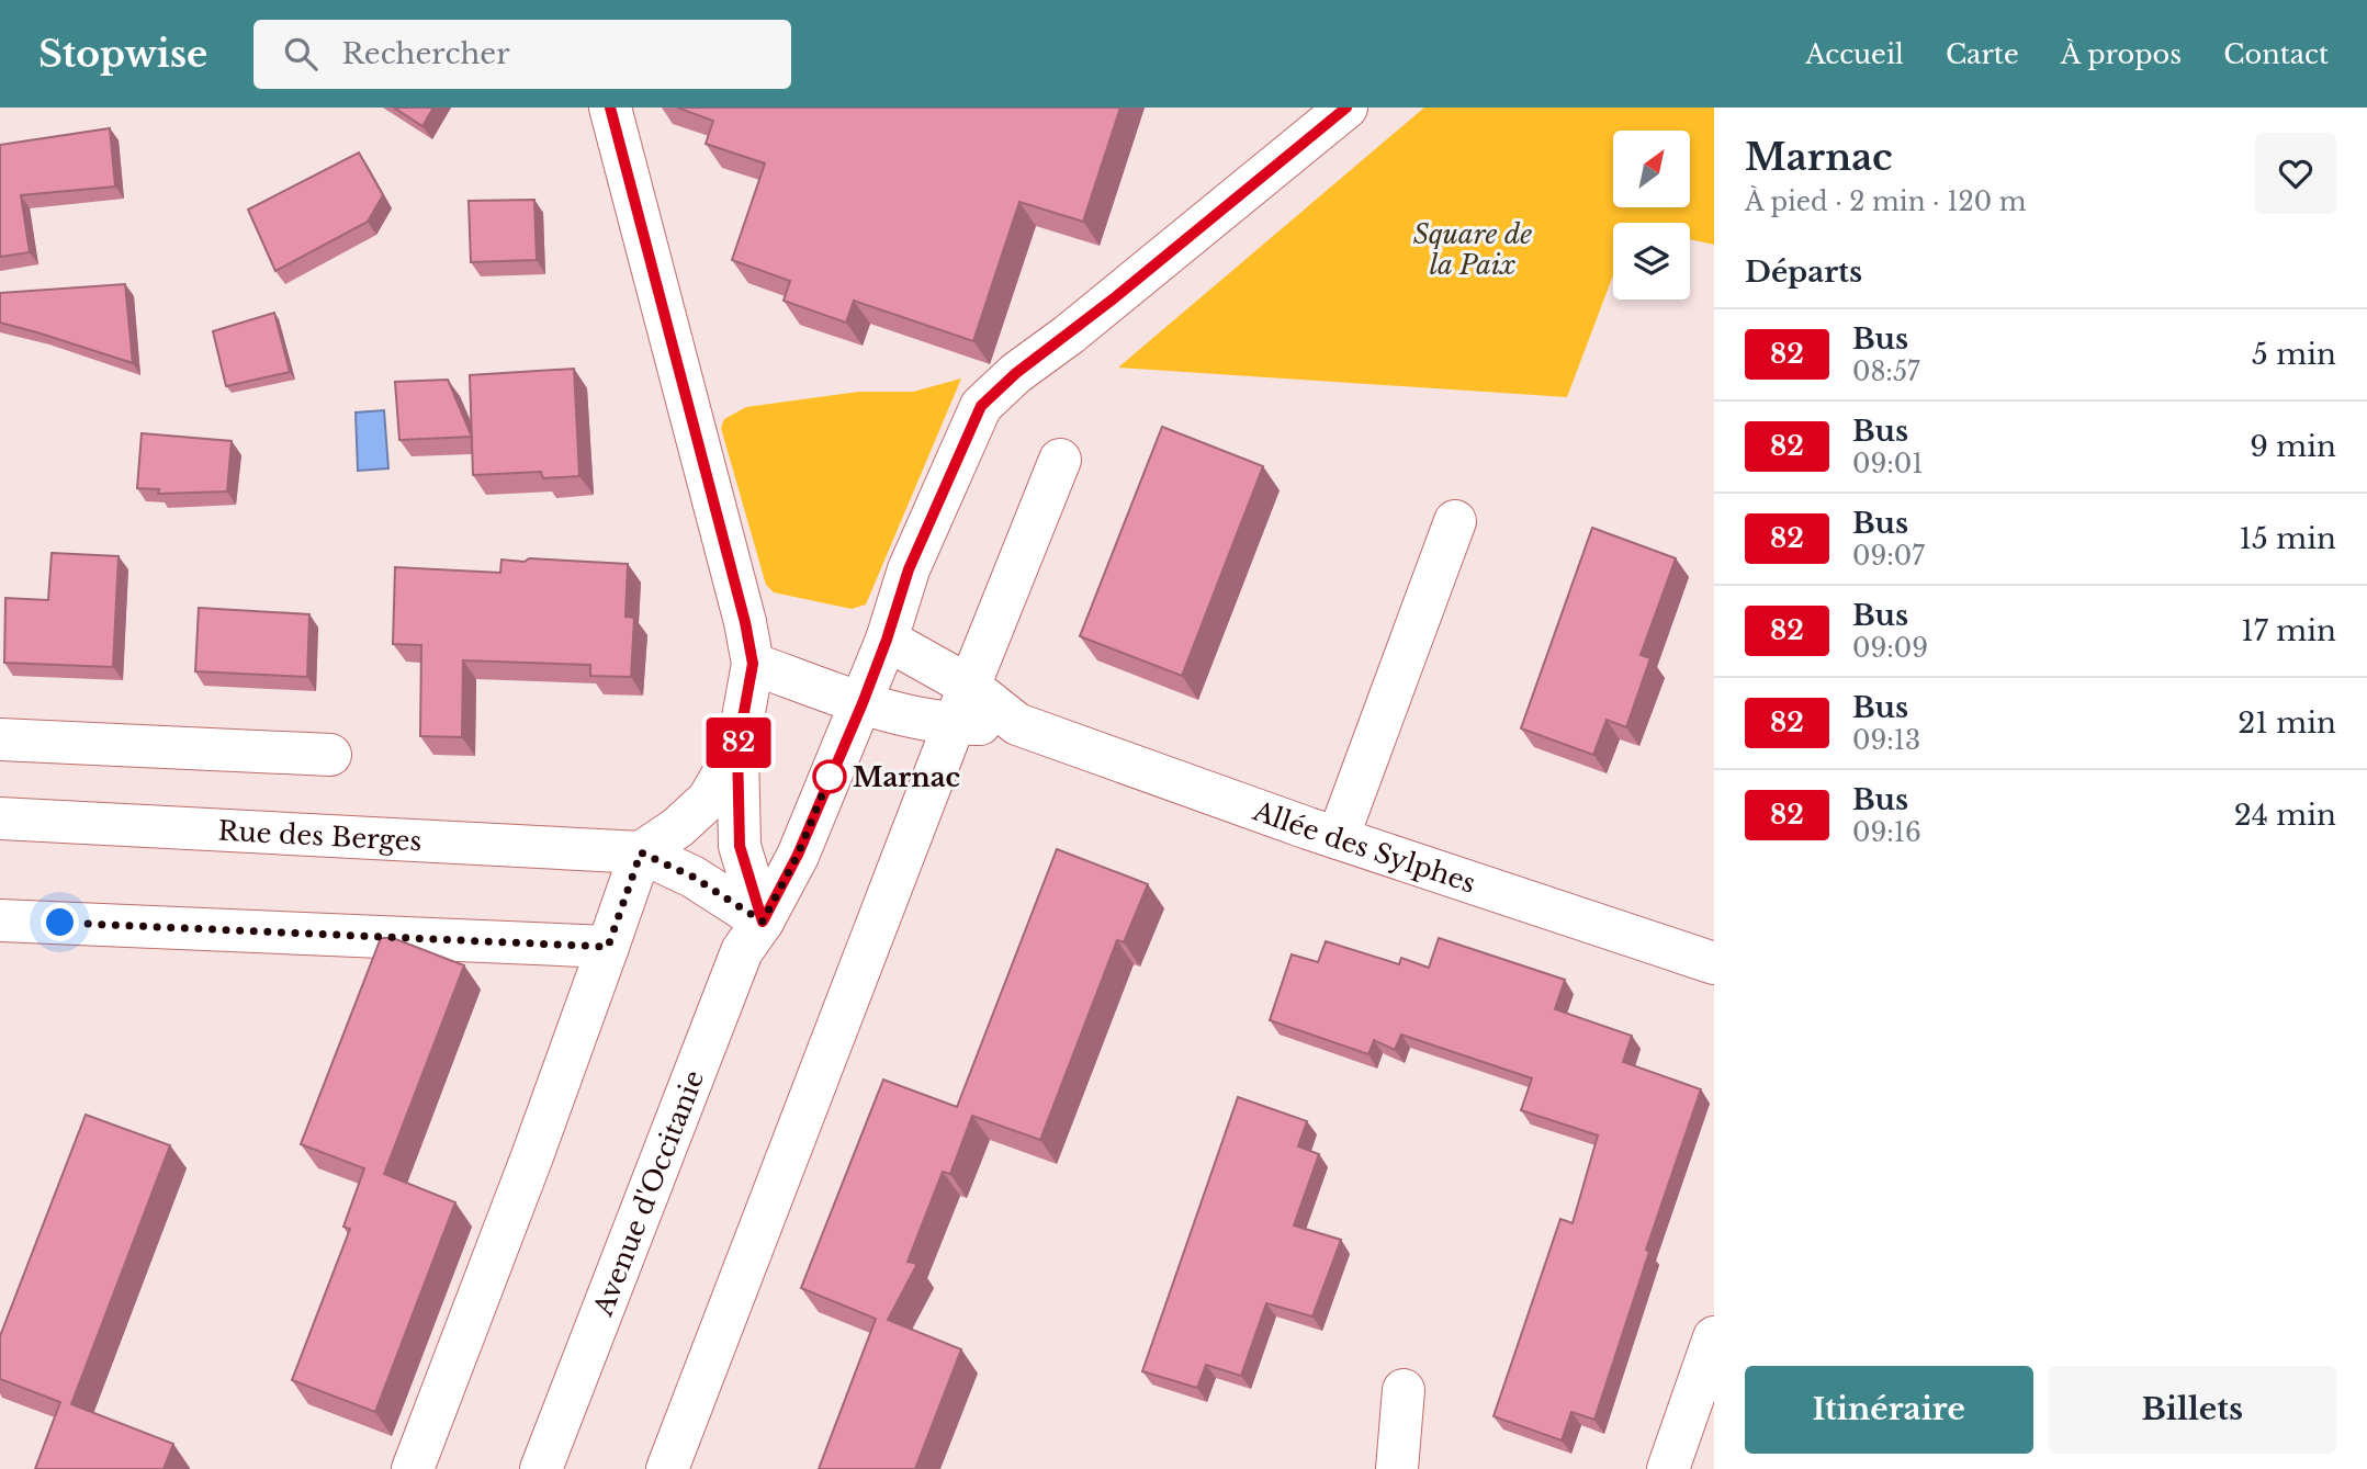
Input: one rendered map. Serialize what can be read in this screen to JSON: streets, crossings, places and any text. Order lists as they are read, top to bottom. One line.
{"streets":{"street":["Rue des Berges","Allée des Sylphes","Avenue d'Occitanie"]},"crossings":[["Allée des Sylphes","Avenue d'Occitanie"]],"parks":["Square de la Paix"],"places":["Marnac"],"lines":["bus line 82"],"north":"top right","page":{"header":"Stopwise","search":"Rechercher","nav":["Accueil","Carte","À propos","Contact"],"on_map":"82","heading":[["Marnac","À pied · 2 min · 120 m"],"Départs"],"list":[{"mark":"82","name":"Bus","note":"08:57","value":"5 min"},{"mark":"82","name":"Bus","note":"09:01","value":"9 min"},{"mark":"82","name":"Bus","note":"09:07","value":"15 min"},{"mark":"82","name":"Bus","note":"09:09","value":"17 min"},{"mark":"82","name":"Bus","note":"09:13","value":"21 min"},{"mark":"82","name":"Bus","note":"09:16","value":"24 min"}],"buttons":["Itinéraire","Billets"]}}
